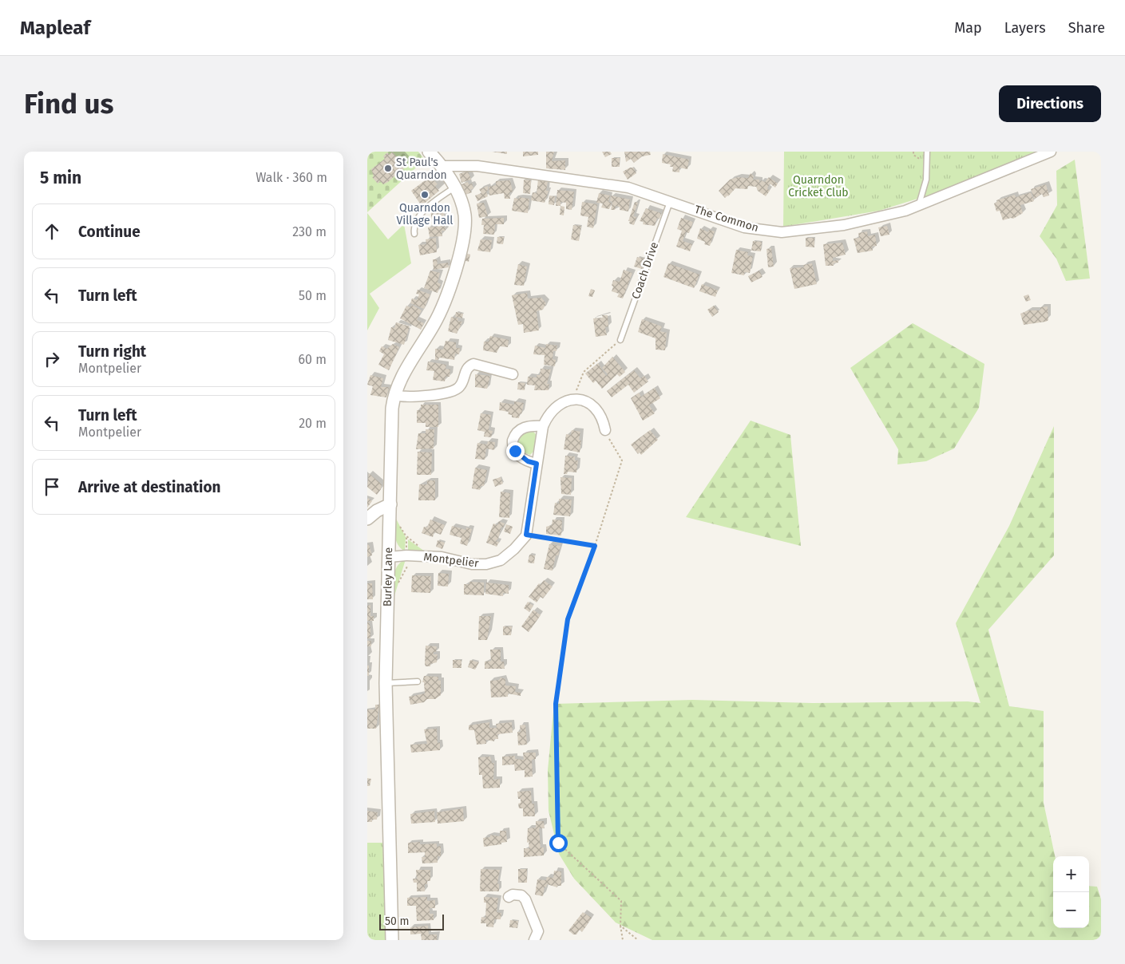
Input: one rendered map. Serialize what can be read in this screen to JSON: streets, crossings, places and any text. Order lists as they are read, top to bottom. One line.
{"streets":{"street":["The Common","Montpelier","Burley Lane"],"lane":["Coach Drive"]},"crossings":[["The Common","Coach Drive"],["The Common","Burley Lane"],["Montpelier","Burley Lane"]],"parks":["Quarndon Cricket Club"],"places":["St Paul's Quarndon","Quarndon Village Hall"],"scale_bar":"50 m","page":{"header":"Mapleaf","nav":["Map","Layers","Share"],"buttons":"Directions","title":"Find us","heading":["5 min","Walk · 360 m"],"list":[["Continue","230 m"],["Turn left","50 m"],["Turn right","Montpelier","60 m"],["Turn left","Montpelier","20 m"],"Arrive at destination"],"map_buttons":["+","−"],"scale":"50 m"}}
